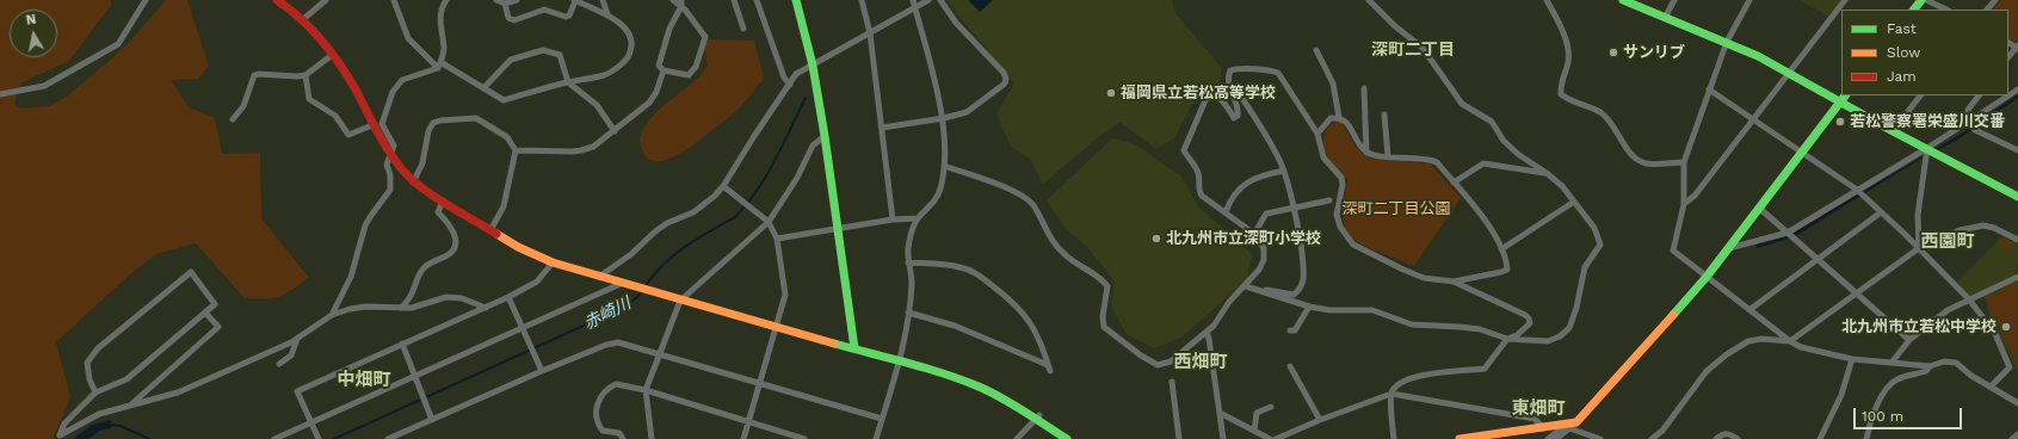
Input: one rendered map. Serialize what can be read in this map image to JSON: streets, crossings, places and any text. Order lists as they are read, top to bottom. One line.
{"districts":["深町二丁目","西園町","西畑町","中畑町","東畑町"],"water":["赤崎川"],"parks":["深町二丁目公園"],"places":["サンリブ","福岡県立若松高等学校","若松警察署栄盛川交番","北九州市立深町小学校","北九州市立若松中学校"],"legend":["Fast","Slow","Jam"],"scale_bar":"100 m","north":"top"}
